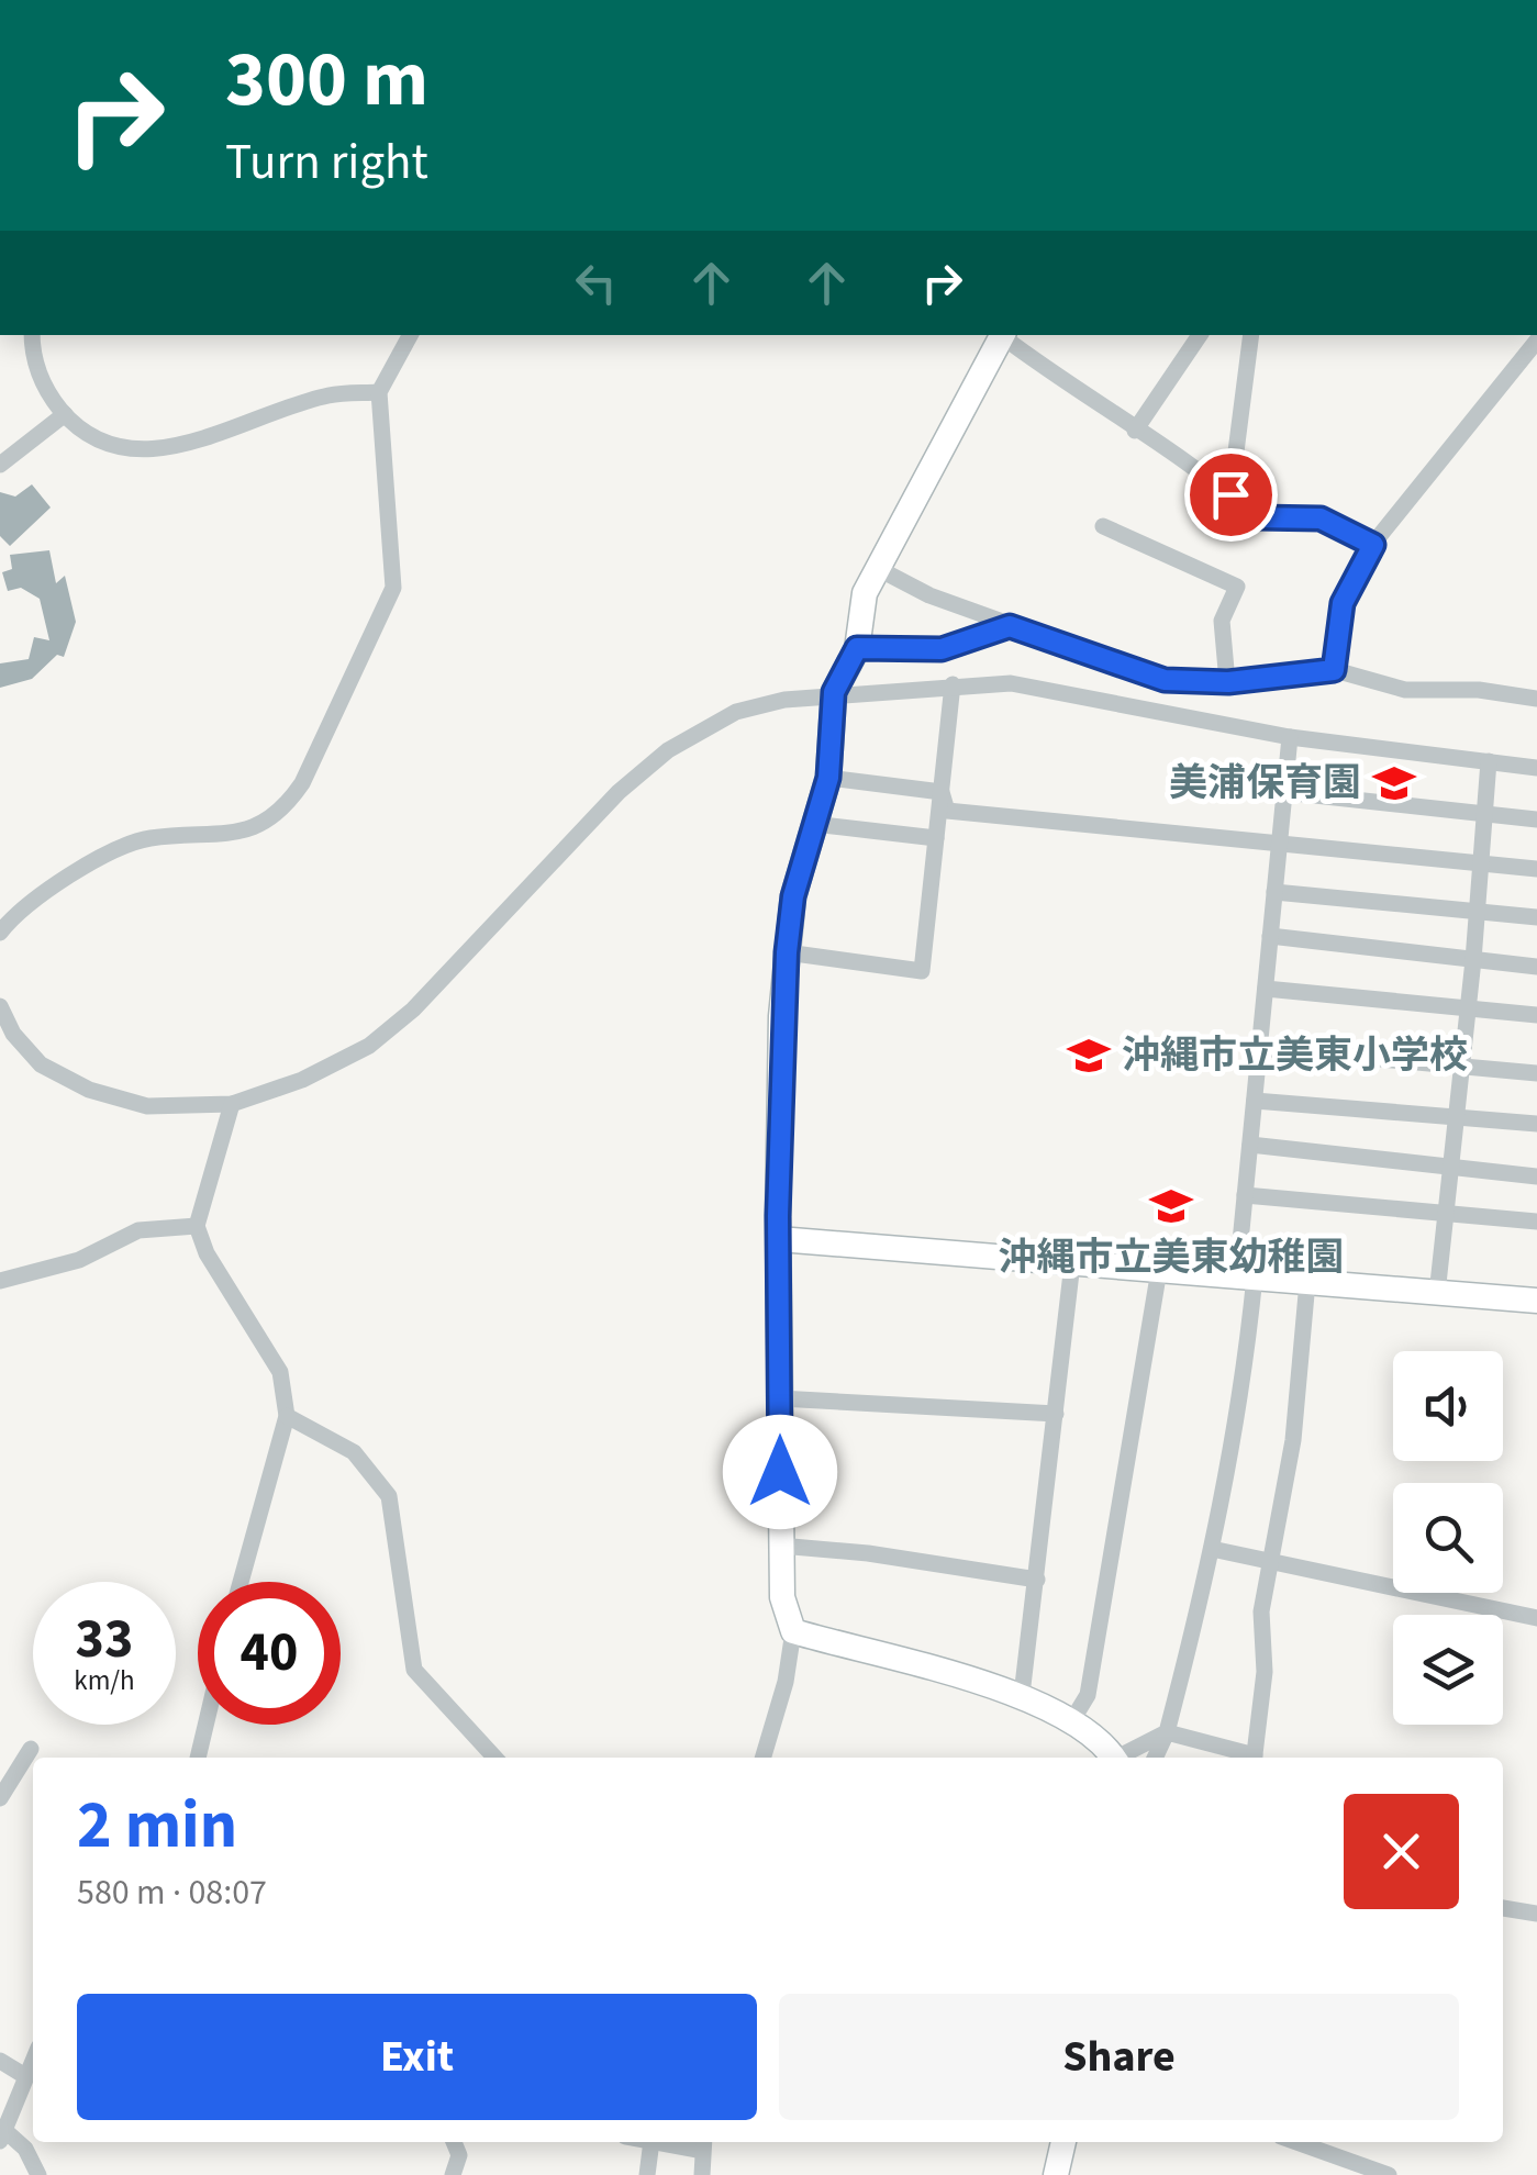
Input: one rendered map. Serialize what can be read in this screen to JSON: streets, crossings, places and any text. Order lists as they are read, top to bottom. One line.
{"places":{"school or university":["美浦保育園","沖縄市立美東小学校","沖縄市立美東幼稚園"]},"page":{"turn":["300 m","Turn right"],"speed":"33 km/h","limit":"40","heading":["2 min","580 m · 08:07"],"buttons":["Exit","Share"]}}
